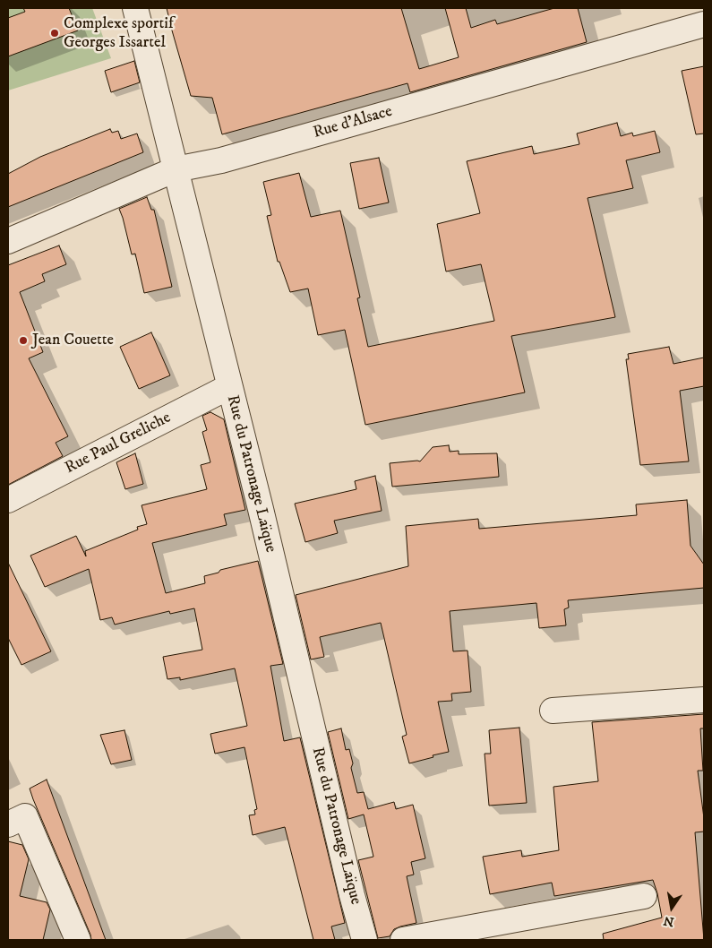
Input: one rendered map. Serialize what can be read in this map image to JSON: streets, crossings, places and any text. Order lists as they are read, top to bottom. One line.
{"streets":{"street":["Rue d'Alsace","Rue Paul Greliche","Rue du Patronage Laïque"]},"crossings":[["Rue d'Alsace","Rue du Patronage Laïque"],["Rue Paul Greliche","Rue du Patronage Laïque"]],"places":["Complexe sportif Georges Issartel","Jean Couette"],"north":"bottom"}
